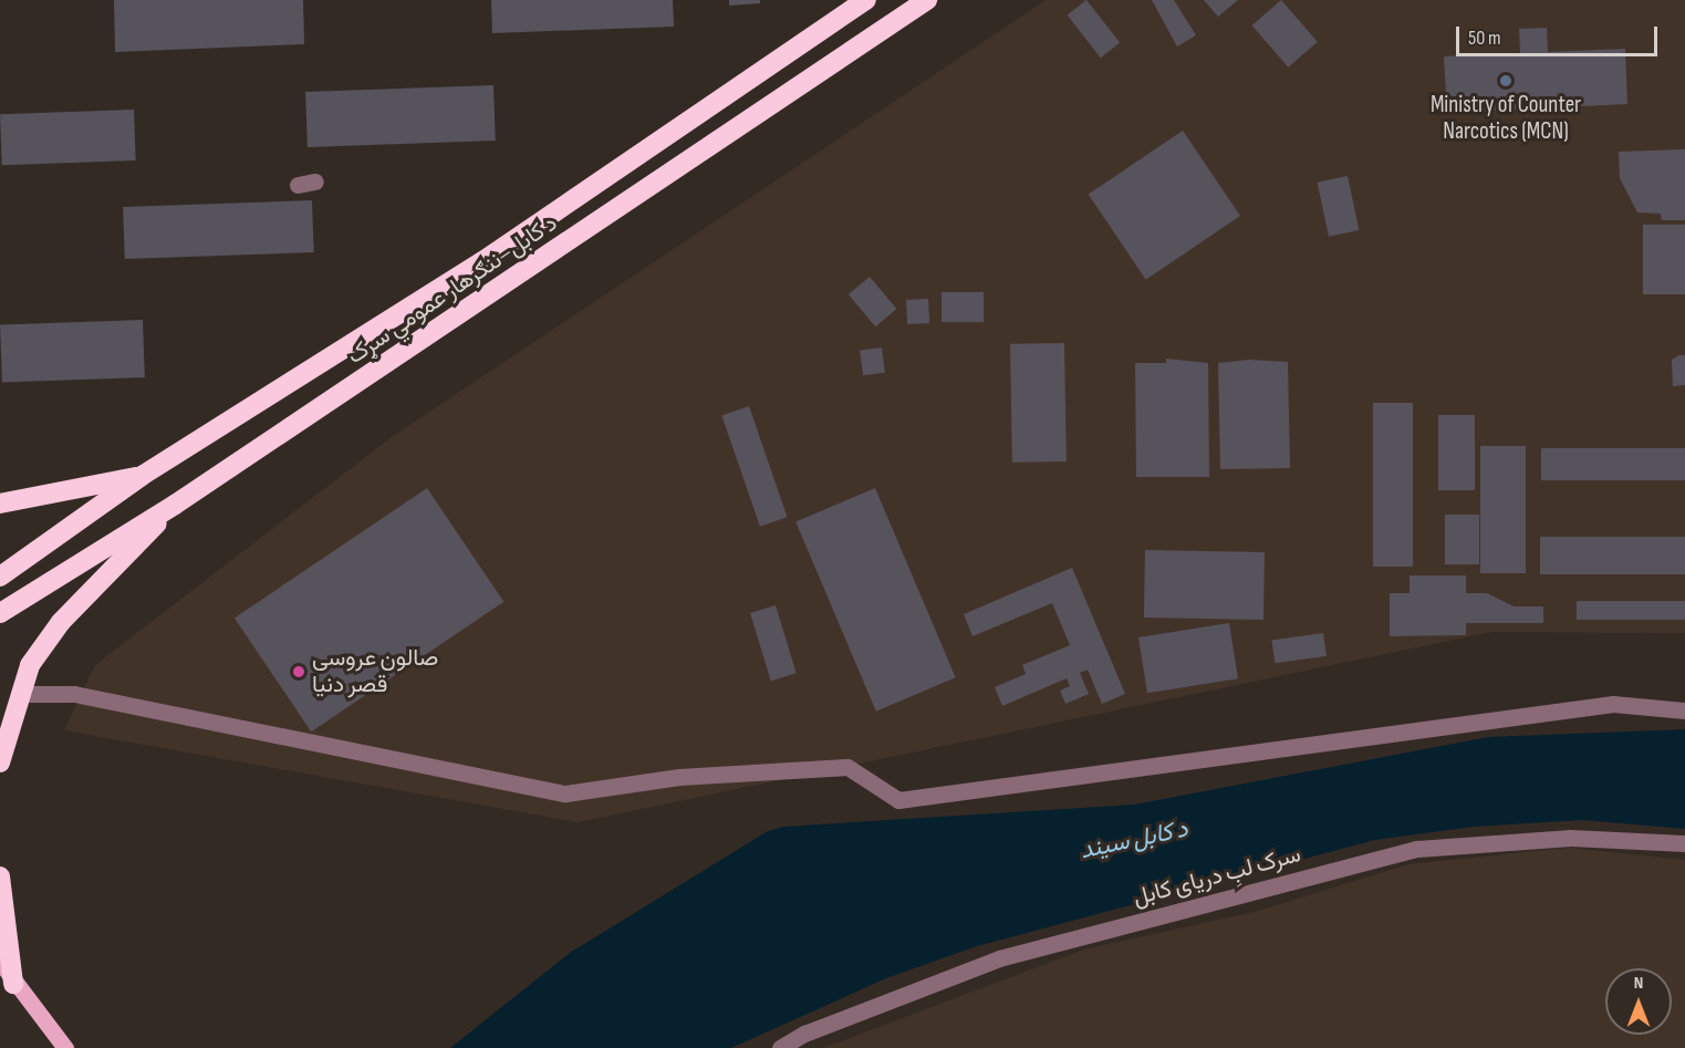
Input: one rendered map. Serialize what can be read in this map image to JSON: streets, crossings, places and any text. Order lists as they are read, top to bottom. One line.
{"streets":{"highway":["د کابل–ننګرهار عمومي سړک"],"street":["سرک لبِ دریای کابل"]},"water":["د کابل سيند"],"places":["Ministry of Counter Narcotics (MCN)","صالون عروسی قصر دنیا"],"scale_bar":"50 m","north":"top"}
